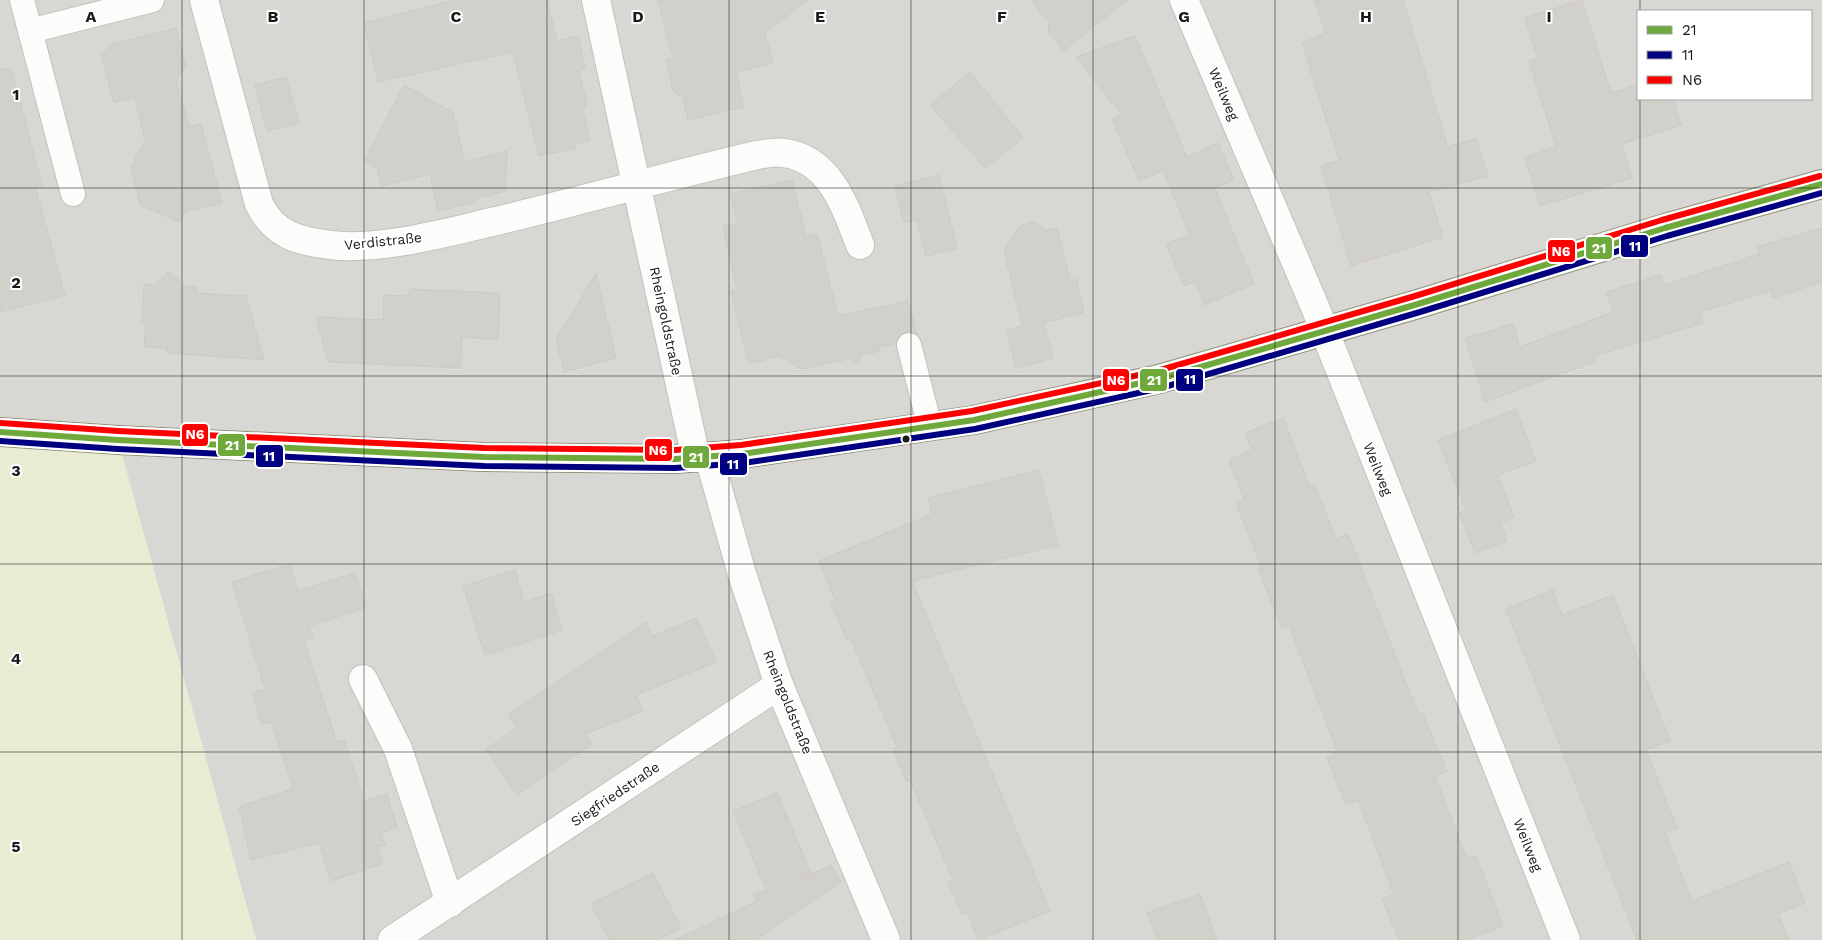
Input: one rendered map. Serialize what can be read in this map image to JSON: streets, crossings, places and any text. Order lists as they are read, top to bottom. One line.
{"streets":{"street":["Weilweg","Verdistraße","Rheingoldstraße","Siegfriedstraße"]},"crossings":[["Verdistraße","Rheingoldstraße"],["Rheingoldstraße","Siegfriedstraße"]],"lines":["transit line N6","transit line 21","transit line 11"],"legend":["21","11","N6"],"grid":{"columns":["A","B","C","D","E","F","G","H","I"],"rows":["1","2","3","4","5"]}}
